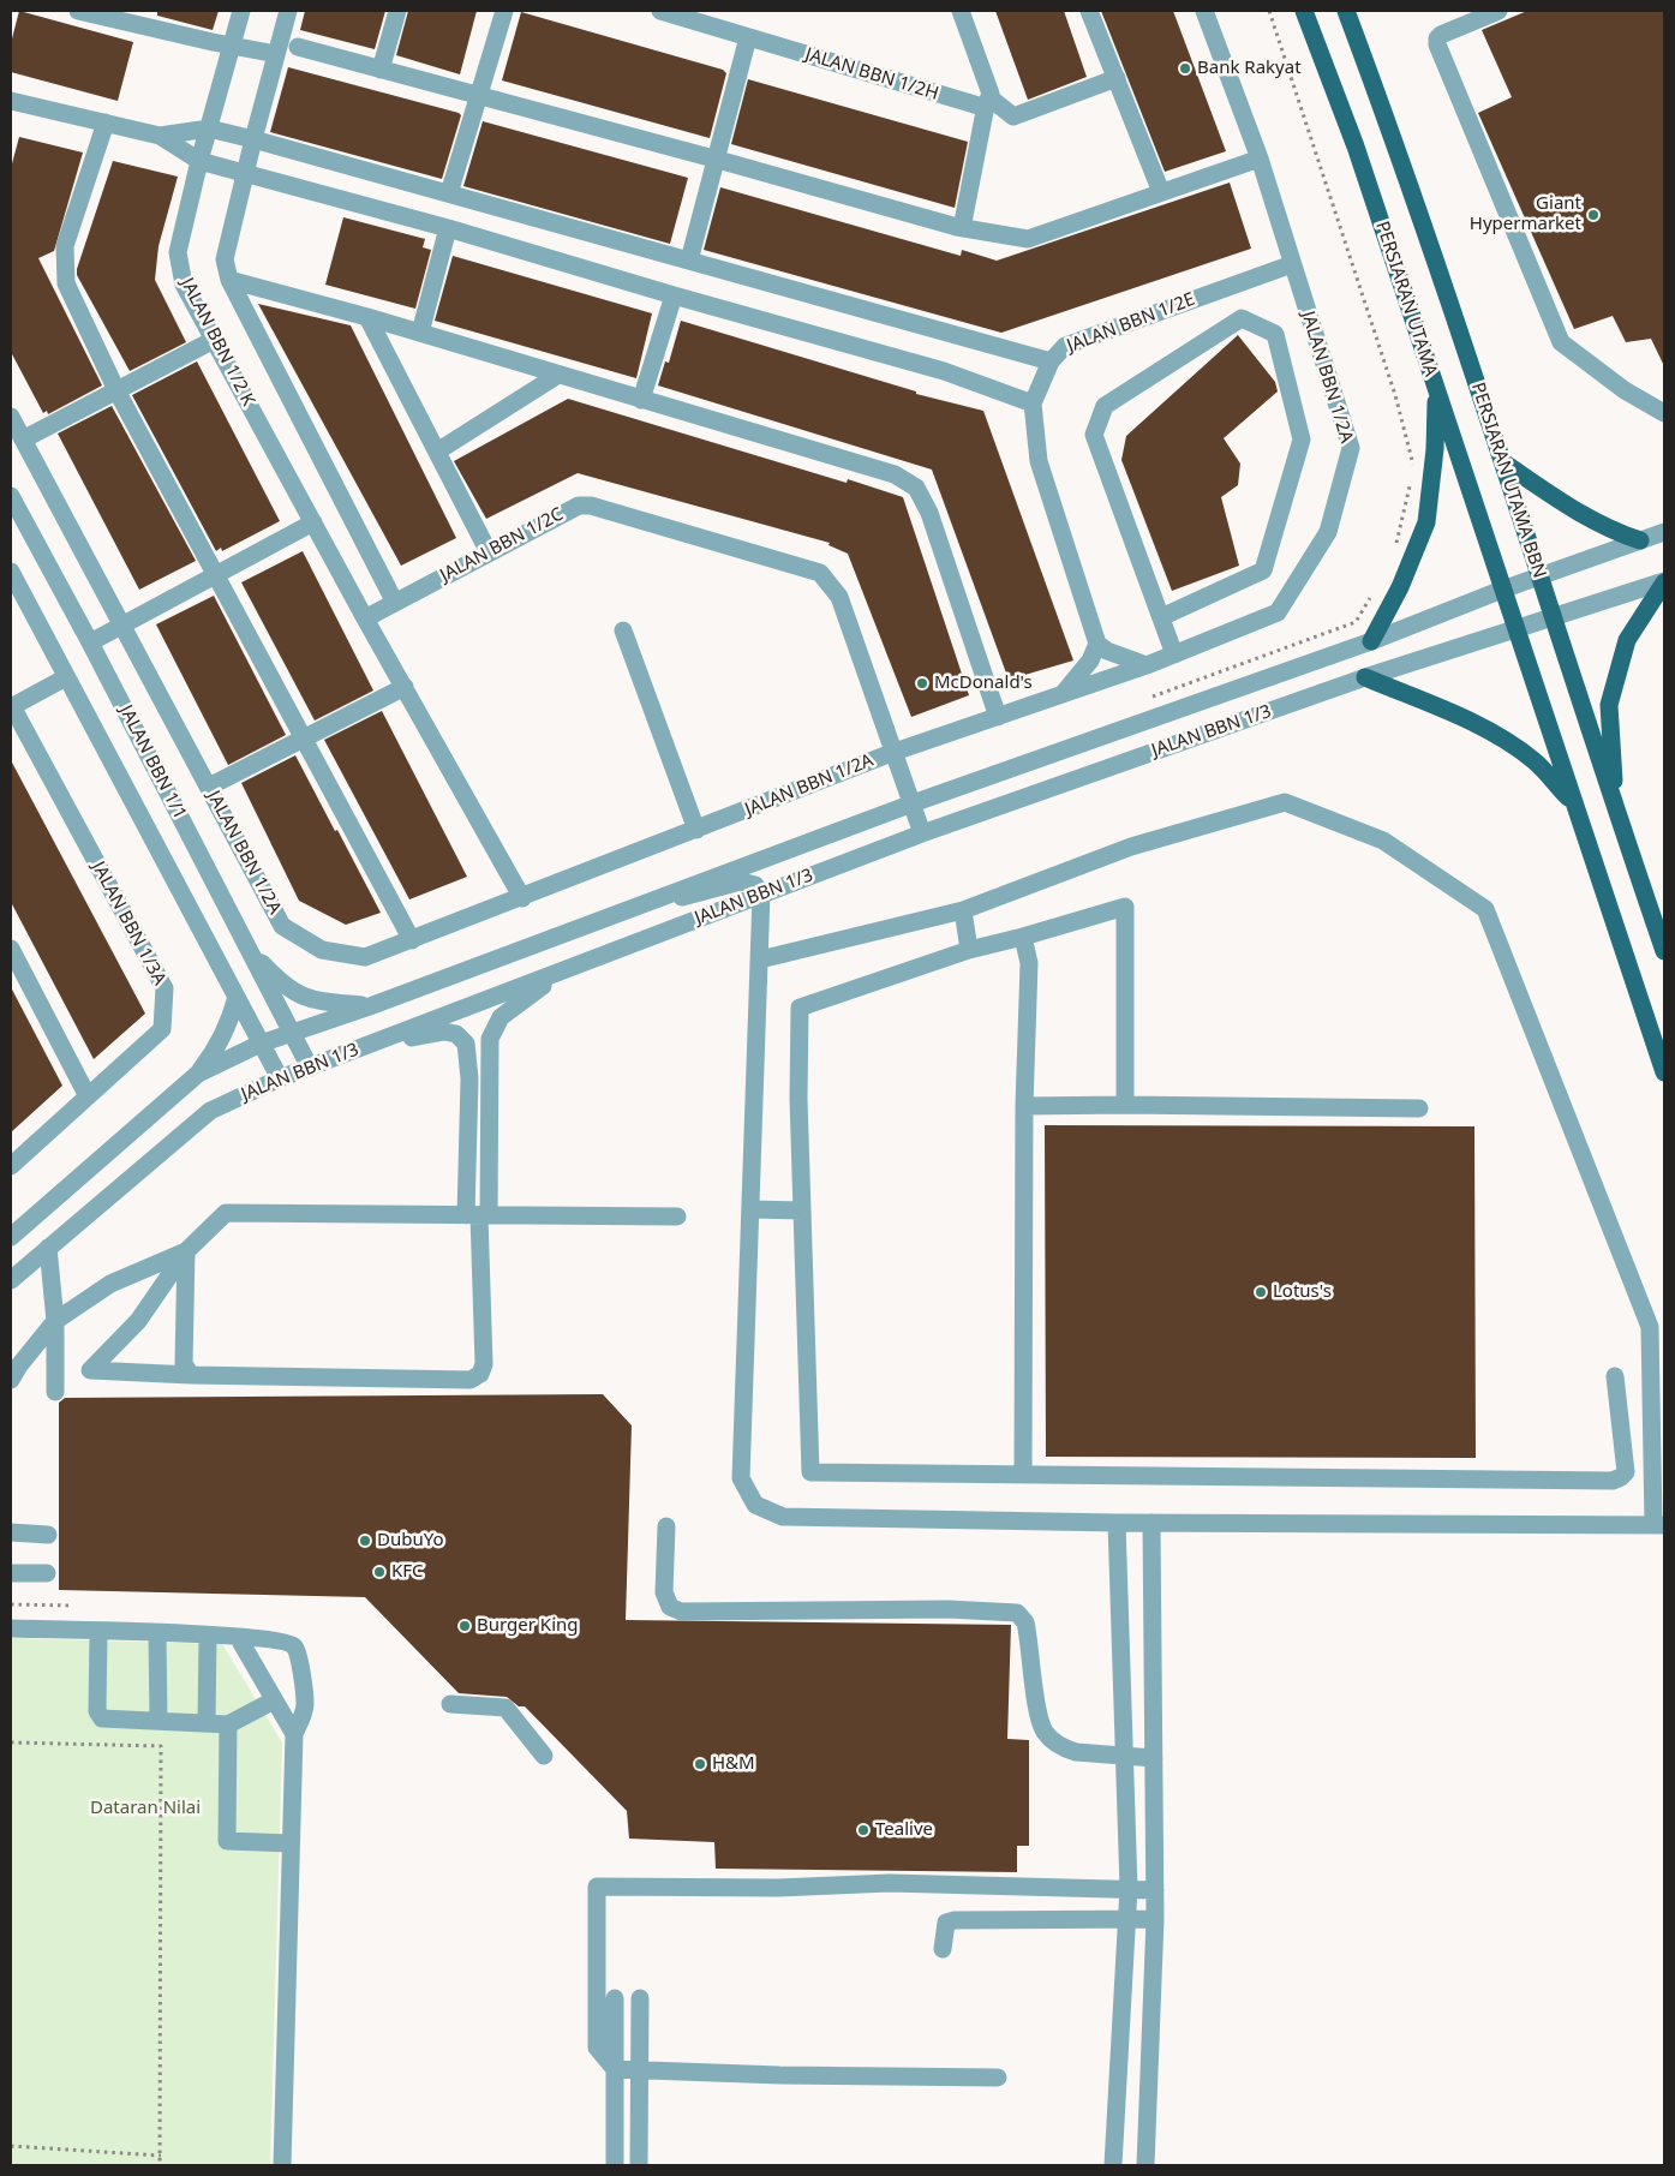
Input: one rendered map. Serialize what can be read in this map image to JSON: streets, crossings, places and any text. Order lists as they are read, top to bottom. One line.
{"streets":{"main road":["PERSIARAN UTAMA","PERSIARAN UTAMA BBN"],"street":["JALAN BBN 1/2H","JALAN BBN 1/2E","JALAN BBN 1/2 K","JALAN BBN 1/2A","JALAN BBN 1/2C","JALAN BBN 1/3","JALAN BBN 1/1","JALAN BBN 1/3A"]},"crossings":[["PERSIARAN UTAMA","JALAN BBN 1/3"],["JALAN BBN 1/2E","JALAN BBN 1/2A"],["JALAN BBN 1/2 K","JALAN BBN 1/2C"],["JALAN BBN 1/2A","JALAN BBN 1/2C"],["PERSIARAN UTAMA BBN","JALAN BBN 1/3"],["JALAN BBN 1/2C","JALAN BBN 1/3"],["JALAN BBN 1/3","JALAN BBN 1/1"]],"parks":["Dataran Nilai"],"places":["Bank Rakyat","Giant Hypermarket","McDonald's","Lotus's","DubuYo","KFC","Burger King","H&M","Tealive"]}
